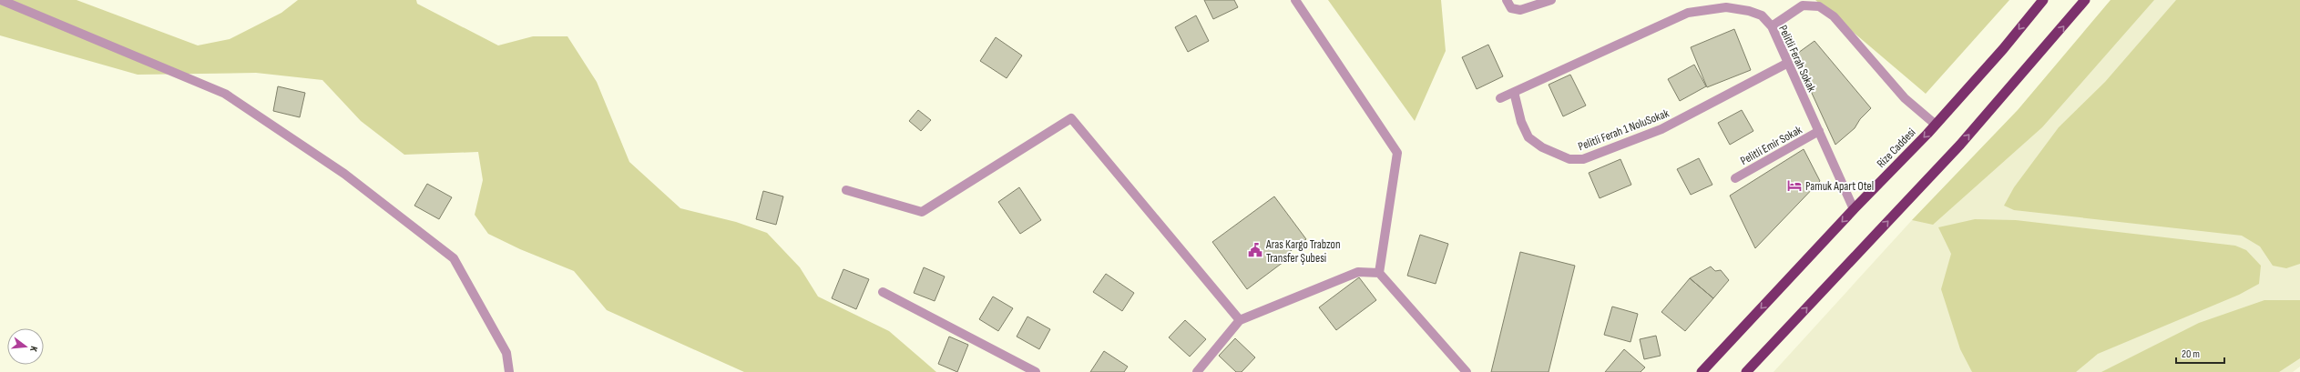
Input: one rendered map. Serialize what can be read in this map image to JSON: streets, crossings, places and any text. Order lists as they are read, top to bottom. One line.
{"streets":{"highway":["Rize Caddesi"],"street":["Pelitli Ferah Sokak","Pelitli Ferah 1 NoluSokak","Pelitli Emir Sokak"]},"crossings":[["Pelitli Ferah Sokak","Pelitli Ferah 1 NoluSokak"],["Pelitli Ferah Sokak","Pelitli Emir Sokak"],["Pelitli Ferah Sokak","Rize Caddesi"]],"places":{"hotel":["Pamuk Apart Otel"],"public building":["Aras Kargo Trabzon Transfer Şubesi"]},"scale_bar":"20 m","north":"right"}
